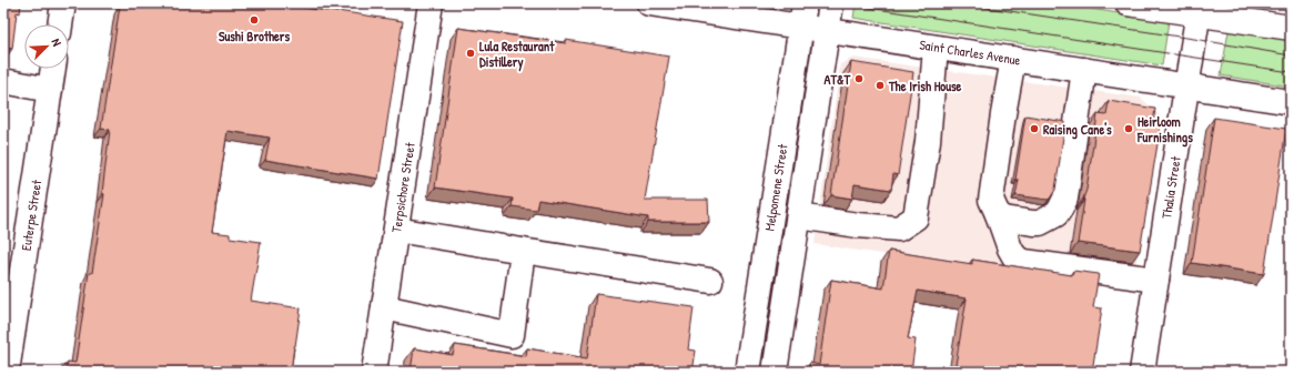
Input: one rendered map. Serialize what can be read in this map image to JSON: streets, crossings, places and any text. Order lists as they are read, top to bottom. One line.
{"streets":{"street":["Saint Charles Avenue","Terpsichore Street","Melpomene Street","Thalia Street","Euterpe Street"]},"crossings":[["Saint Charles Avenue","Melpomene Street"],["Saint Charles Avenue","Thalia Street"]],"places":["Sushi Brothers","Lula Restaurant Distillery","AT&T","The Irish House","Raising Cane's","Heirloom Furnishings"],"north":"top right"}
